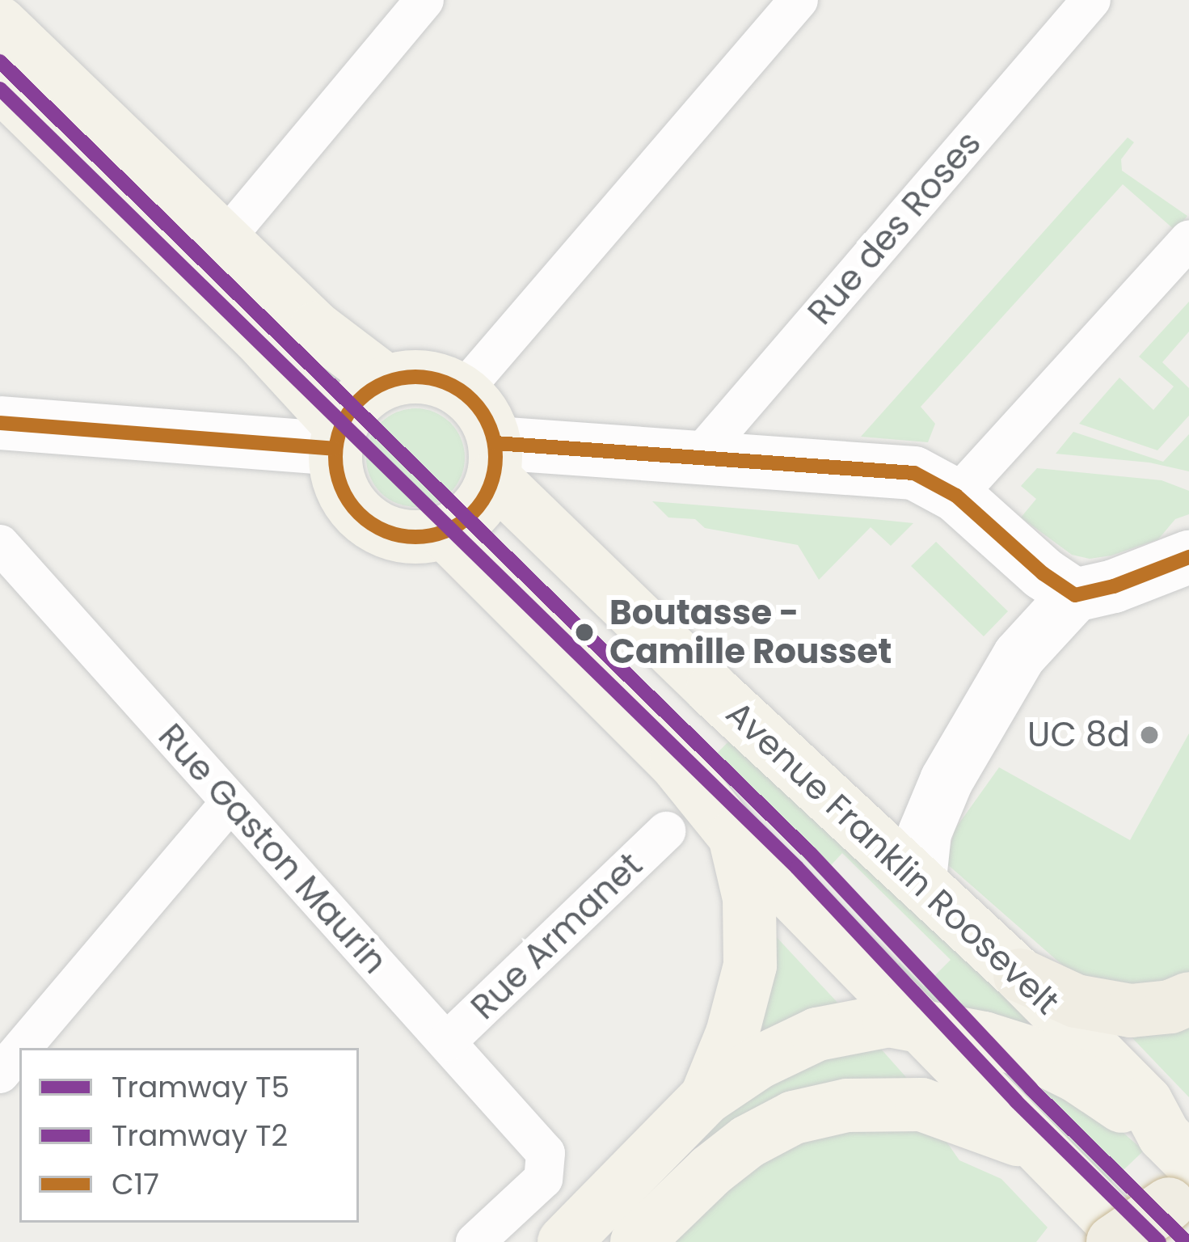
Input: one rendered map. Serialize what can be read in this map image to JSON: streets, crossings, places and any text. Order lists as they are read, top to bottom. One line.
{"streets":{"main road":["Avenue Franklin Roosevelt"],"street":["Rue des Roses","Rue Gaston Maurin","Rue Armanet"]},"crossings":[["Rue Gaston Maurin","Rue Armanet"]],"places":["Boutasse - Camille Rousset","UC 8d"],"lines":["tram line T5","tram line T2","transit line C17"],"legend":["Tramway T5","Tramway T2","C17"]}
